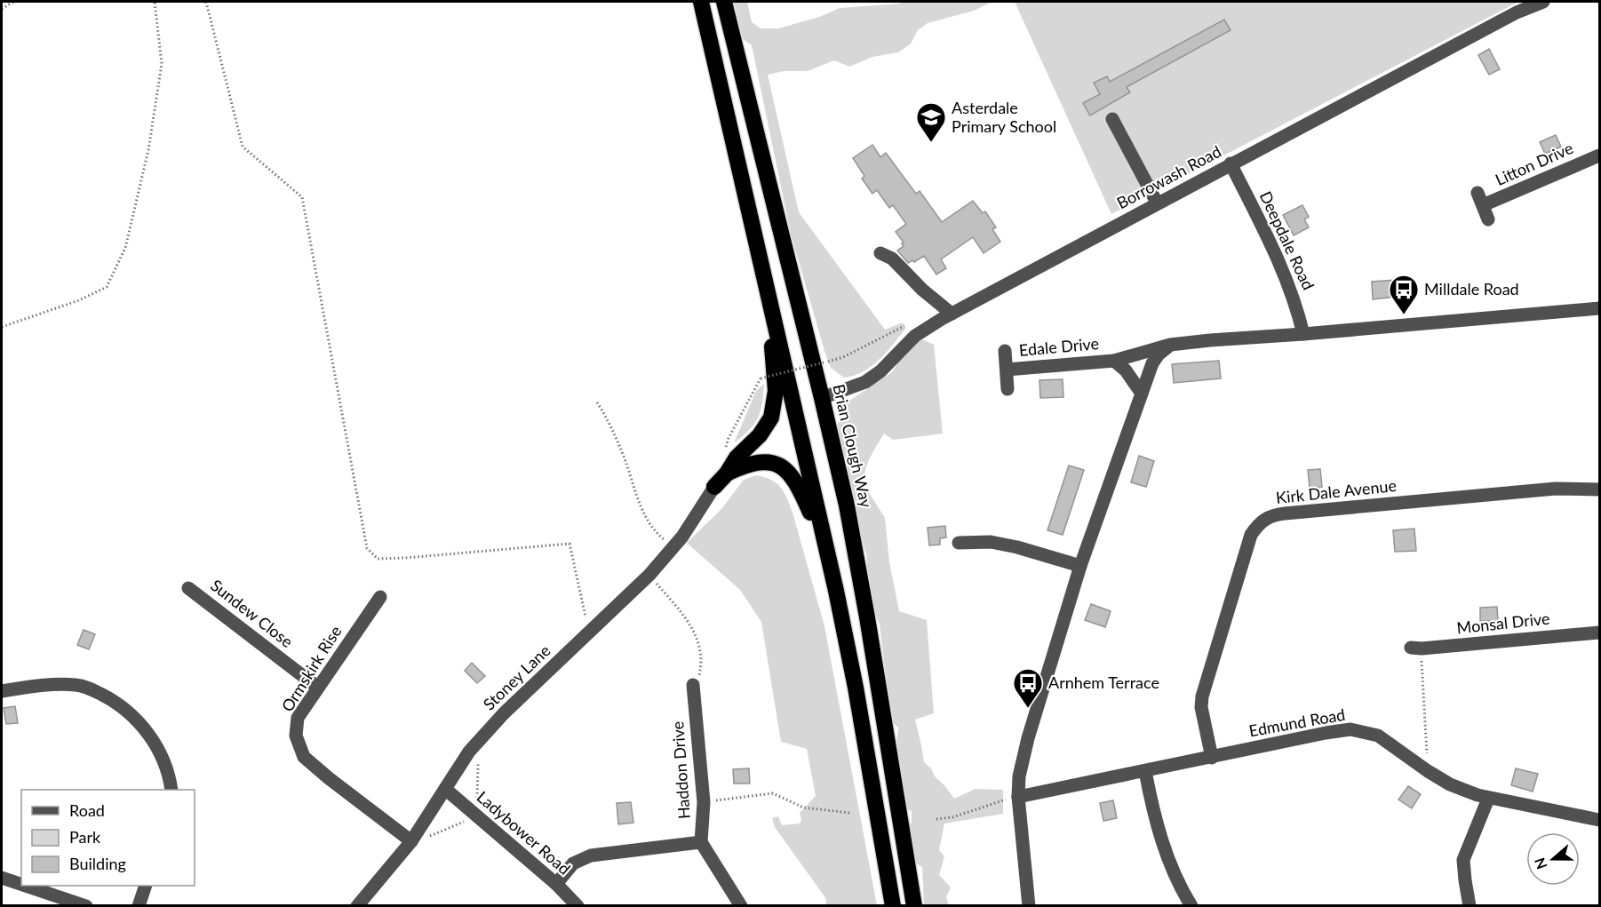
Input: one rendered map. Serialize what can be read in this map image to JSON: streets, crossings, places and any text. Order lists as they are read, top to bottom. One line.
{"streets":{"highway":["Brian Clough Way"],"street":["Litton Drive","Borrowash Road","Deepdale Road","Edale Drive","Kirk Dale Avenue","Sundew Close","Monsal Drive","Ormskirk Rise","Stoney Lane","Edmund Road","Haddon Drive","Ladybower Road"]},"crossings":[["Borrowash Road","Deepdale Road"],["Borrowash Road","Brian Clough Way"],["Kirk Dale Avenue","Edmund Road"],["Sundew Close","Ormskirk Rise"],["Ormskirk Rise","Stoney Lane"],["Stoney Lane","Ladybower Road"]],"places":{"school or university":["Asterdale Primary School"],"bus stop":["Milldale Road","Arnhem Terrace"]},"legend":["Road","Park","Building"],"north":"left"}
